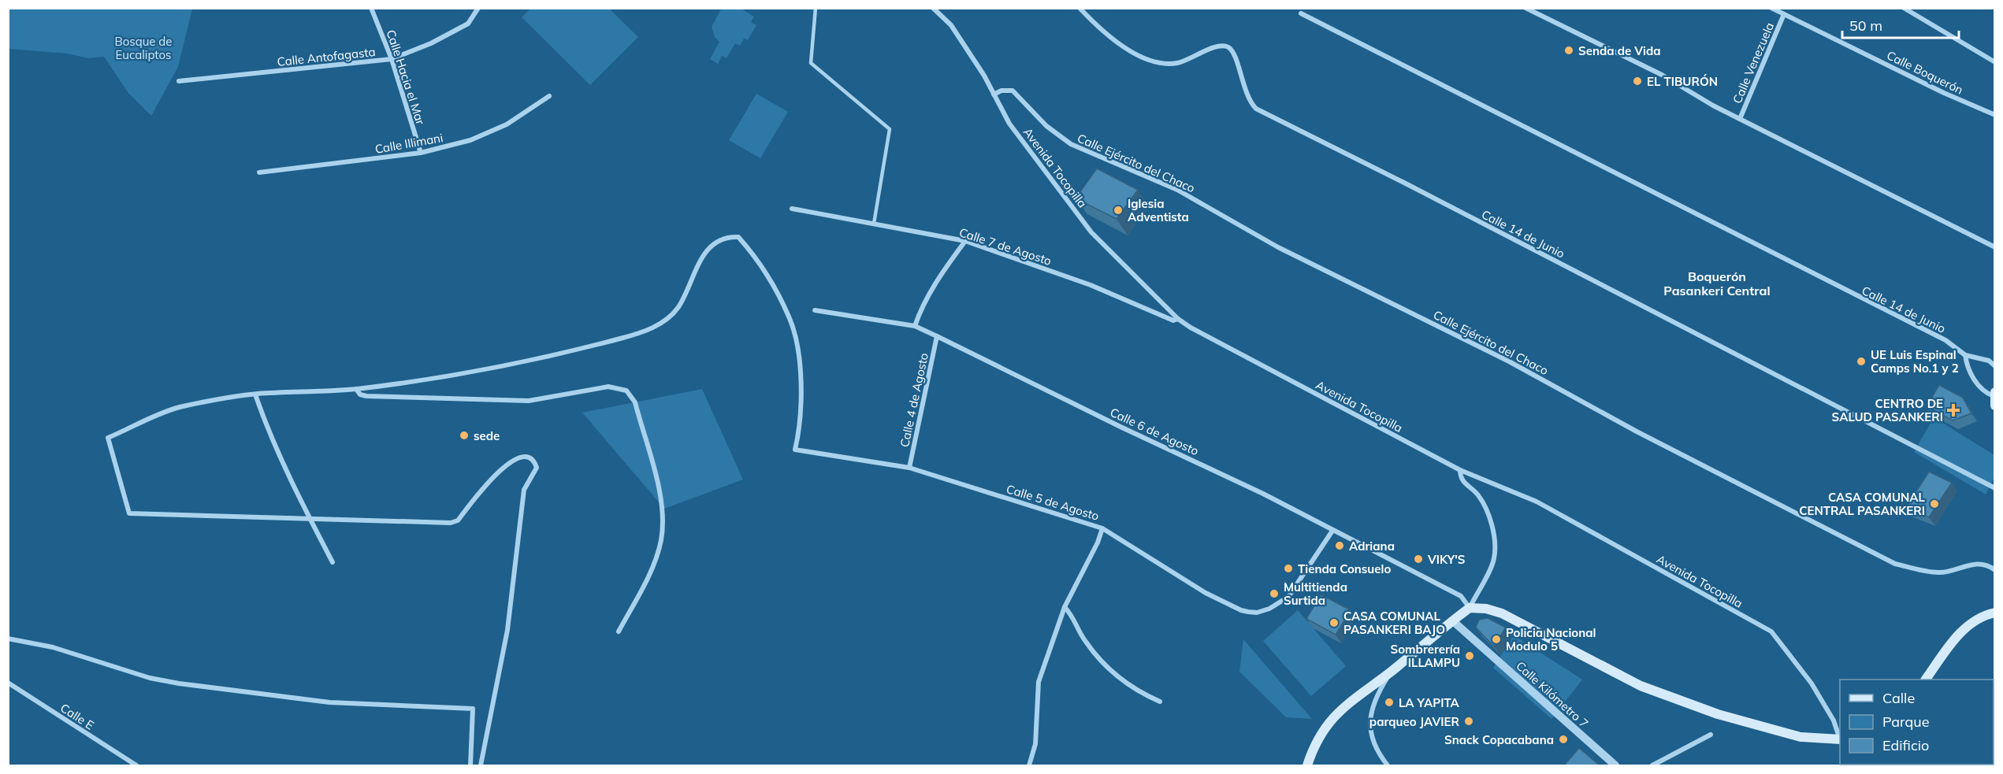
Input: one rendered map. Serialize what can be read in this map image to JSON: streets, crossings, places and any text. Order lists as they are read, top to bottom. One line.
{"streets":{"street":["Calle Antofagasta","Calle Venezuela","Calle Boquerón","Calle Hacia el Mar","Calle Illimani","Calle Ejército del Chaco","Avenida Tocopilla","Calle 14 de Junio","Calle 7 de Agosto","Calle 4 de Agosto","Calle 6 de Agosto","Calle 5 de Agosto","Calle Kilómetro 7","Calle E"]},"crossings":[["Calle Antofagasta","Calle Hacia el Mar"],["Calle Venezuela","Calle Boquerón"],["Calle Hacia el Mar","Calle Illimani"],["Calle Ejército del Chaco","Avenida Tocopilla"],["Avenida Tocopilla","Calle 7 de Agosto"],["Calle 4 de Agosto","Calle 6 de Agosto"],["Calle 4 de Agosto","Calle 5 de Agosto"],["Calle 6 de Agosto","Calle 5 de Agosto"]],"districts":["Boquerón Pasankeri Central"],"parks":["Bosque de Eucaliptos"],"places":{"other":["Senda de Vida","EL TIBURÓN","Iglesia Adventista","UE Luis Espinal Camps No.1 y 2","sede","CASA COMUNAL CENTRAL PASANKERI","Adriana","VIKY'S","Tienda Consuelo","Multitienda Surtida","CASA COMUNAL PASANKERI BAJO","Policia Nacional Modulo 5","Sombrerería ILLAMPU","LA YAPITA","parqueo JAVIER","Snack Copacabana"],"health":["CENTRO DE SALUD PASANKERI"]},"legend":["Calle","Parque","Edificio"],"scale_bar":"50 m"}
